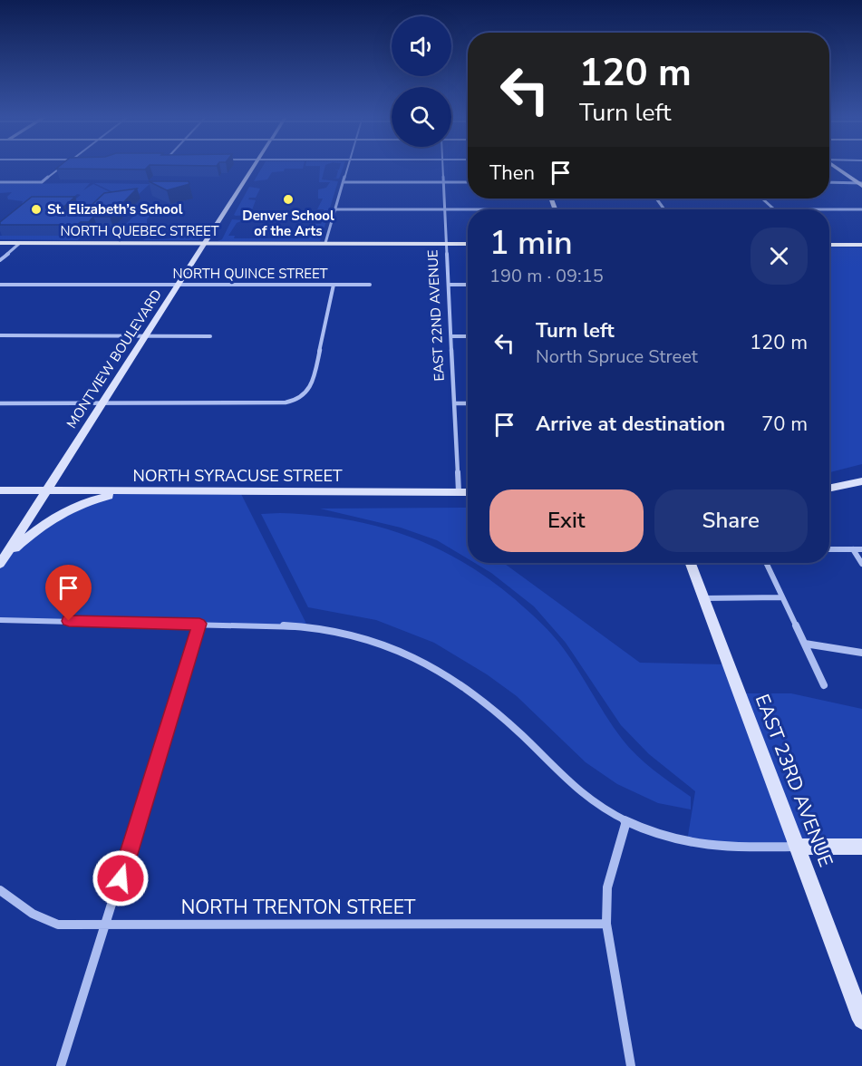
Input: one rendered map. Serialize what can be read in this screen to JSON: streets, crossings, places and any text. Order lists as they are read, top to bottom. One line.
{"streets":{"main road":["NORTH QUEBEC STREET"],"street":["NORTH QUINCE STREET","EAST 22ND AVENUE","MONTVIEW BOULEVARD","NORTH SYRACUSE STREET","EAST 23RD AVENUE","NORTH TRENTON STREET"]},"crossings":[["NORTH QUEBEC STREET","EAST 22ND AVENUE"],["NORTH QUEBEC STREET","MONTVIEW BOULEVARD"],["NORTH QUINCE STREET","MONTVIEW BOULEVARD"],["EAST 22ND AVENUE","NORTH SYRACUSE STREET"],["MONTVIEW BOULEVARD","NORTH SYRACUSE STREET"]],"places":["Denver School of the Arts","St. Elizabeth’s School"],"page":{"turn":["120 m","Turn left"],"then":"Then","heading":["1 min","190 m · 09:15"],"list":[{"name":"Turn left","note":"North Spruce Street","value":"120 m"},{"name":"Arrive at destination","value":"70 m"}],"buttons":["Exit","Share"]}}
